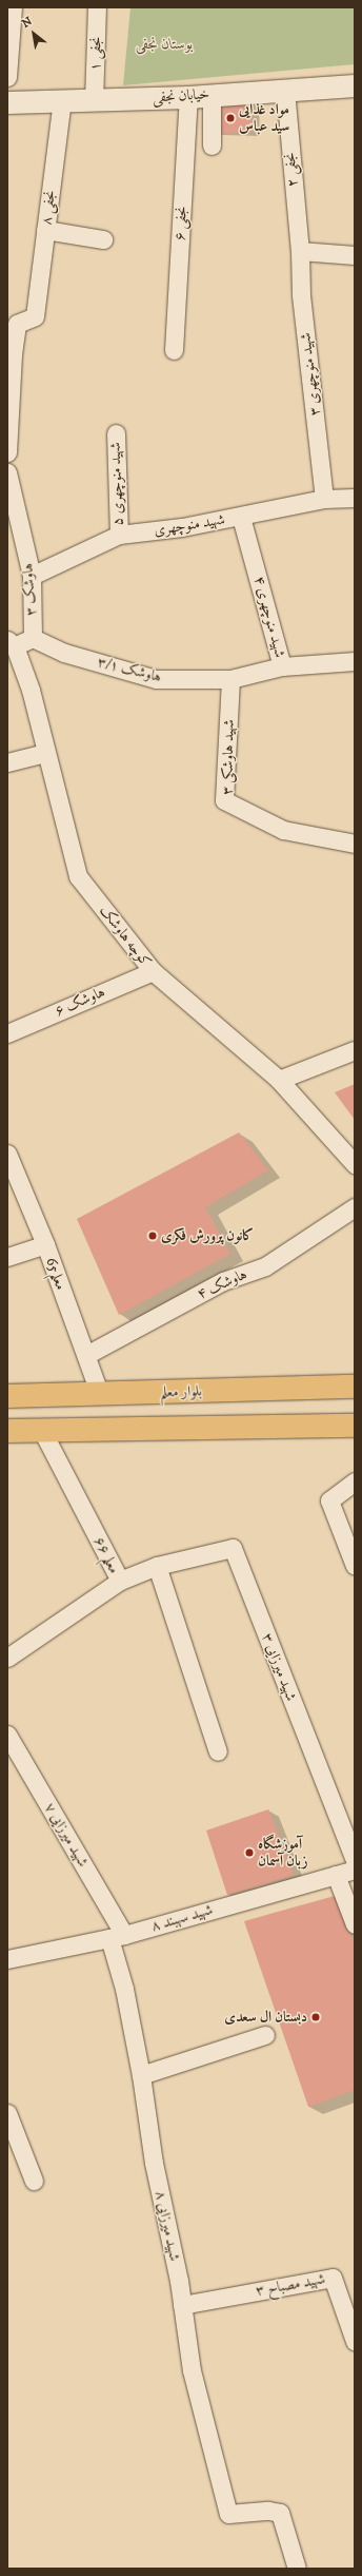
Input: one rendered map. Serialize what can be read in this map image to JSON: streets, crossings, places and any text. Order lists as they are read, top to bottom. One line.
{"streets":{"main road":["بلوار معلم"],"street":["نجفی ۱","خیابان نجفی","نجفی ۲","نجفی ۸","نجفی ۶","شهید منوچهری ۳","شهید منوچهری ۵","شهید منوچهری","هاوشک ۳","شهید منوچهری ۴","هاوشک ۳/۱","شهید هاوشکی ۳","کوچه هاوشک","هاوشک ۶","معلم65","هاوشک ۴","معلم ۶۶","شهید میرزایی ۳","شهید میرزایی ۷","شهید سهبند ۸","شهید میرزایی ۸","شهید مصباح ۳"]},"crossings":[["نجفی ۱","خیابان نجفی"],["خیابان نجفی","نجفی ۲"],["خیابان نجفی","نجفی ۸"],["خیابان نجفی","نجفی ۶"],["نجفی ۲","شهید منوچهری ۳"],["شهید منوچهری ۳","شهید منوچهری"],["شهید منوچهری ۵","شهید منوچهری"],["شهید منوچهری","هاوشک ۳"],["شهید منوچهری","شهید منوچهری ۴"],["هاوشک ۳","هاوشک ۳/۱"],["هاوشک ۳","کوچه هاوشک"],["شهید منوچهری ۴","هاوشک ۳/۱"],["شهید منوچهری ۴","شهید هاوشکی ۳"],["هاوشک ۳/۱","شهید هاوشکی ۳"],["کوچه هاوشک","هاوشک ۶"],["معلم65","هاوشک ۴"],["معلم65","بلوار معلم"],["شهید میرزایی ۷","شهید سهبند ۸"],["شهید میرزایی ۷","شهید میرزایی ۸"],["شهید سهبند ۸","شهید میرزایی ۸"],["شهید میرزایی ۸","شهید مصباح ۳"]],"parks":["بوستان نجفی"],"places":["مواد غذایی سید عباس","کانون پرورش فکری","آموزشگاه زبان آسمان","دبستان ال سعدی"],"north":"top left"}
